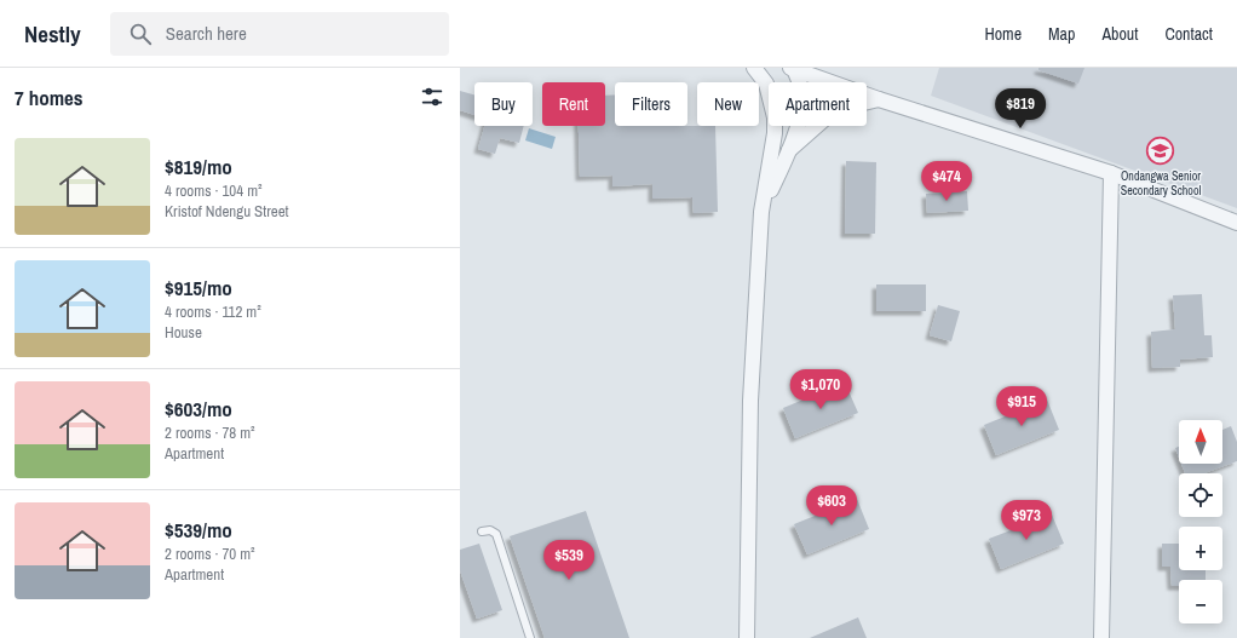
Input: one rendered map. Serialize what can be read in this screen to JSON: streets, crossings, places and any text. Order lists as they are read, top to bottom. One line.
{"places":{"school or university":["Ondangwa Senior Secondary School"]},"north":"top","page":{"header":"Nestly","search":"Search here","nav":["Home","Map","About","Contact"],"heading":"7 homes","chip":["Buy","Rent","Filters","New","Apartment"],"price":["$819","$474","$1,070","$915","$603","$973","$539"],"list":[{"name":"$819/mo","note":"4 rooms · 104 m² · Kristof Ndengu Street"},{"name":"$915/mo","note":"4 rooms · 112 m² · House"},{"name":"$603/mo","note":"2 rooms · 78 m² · Apartment"},{"name":"$539/mo","note":"2 rooms · 70 m² · Apartment"}],"map_buttons":["+","−"]}}
